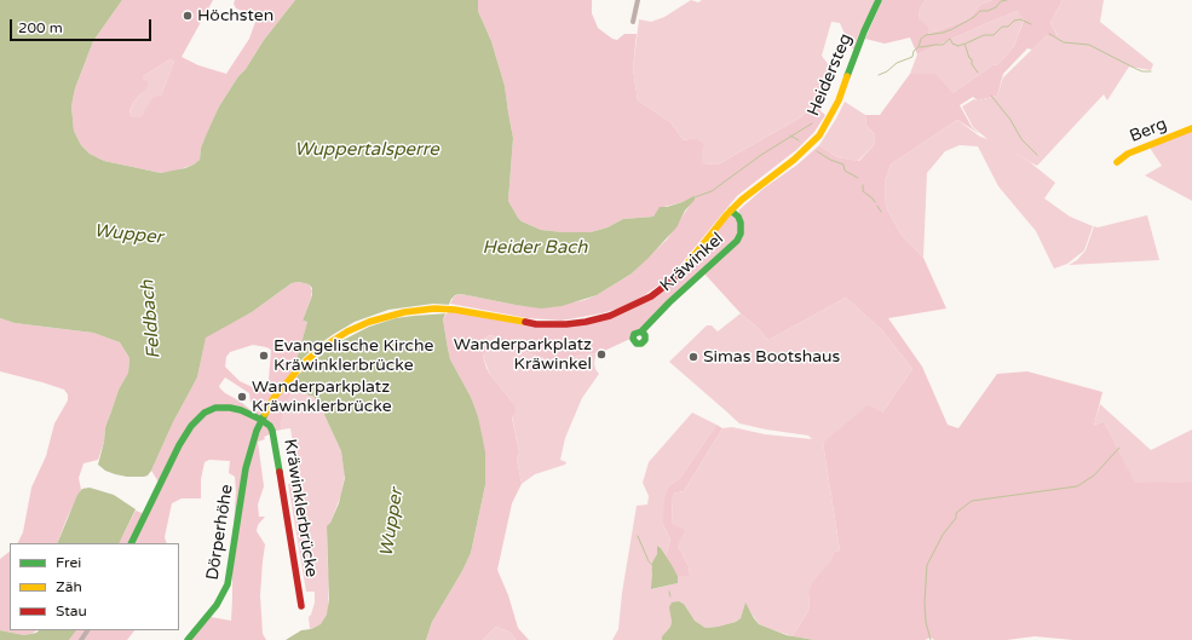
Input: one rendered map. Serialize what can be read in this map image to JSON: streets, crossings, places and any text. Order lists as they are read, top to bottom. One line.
{"streets":{"main road":["Heidersteg","Berg","Kräwinkel","Kräwinklerbrücke","Dörperhöhe"]},"crossings":[["Heidersteg","Kräwinkel"],["Heidersteg","Dörperhöhe"],["Kräwinklerbrücke","Dörperhöhe"]],"water":["Wuppertalsperre","Wupper","Heider Bach","Feldbach"],"places":["Höchsten","Wanderparkplatz Kräwinkel","Evangelische Kirche Kräwinklerbrücke","Simas Bootshaus","Wanderparkplatz Kräwinklerbrücke"],"legend":["Frei","Zäh","Stau"],"scale_bar":"200 m"}
